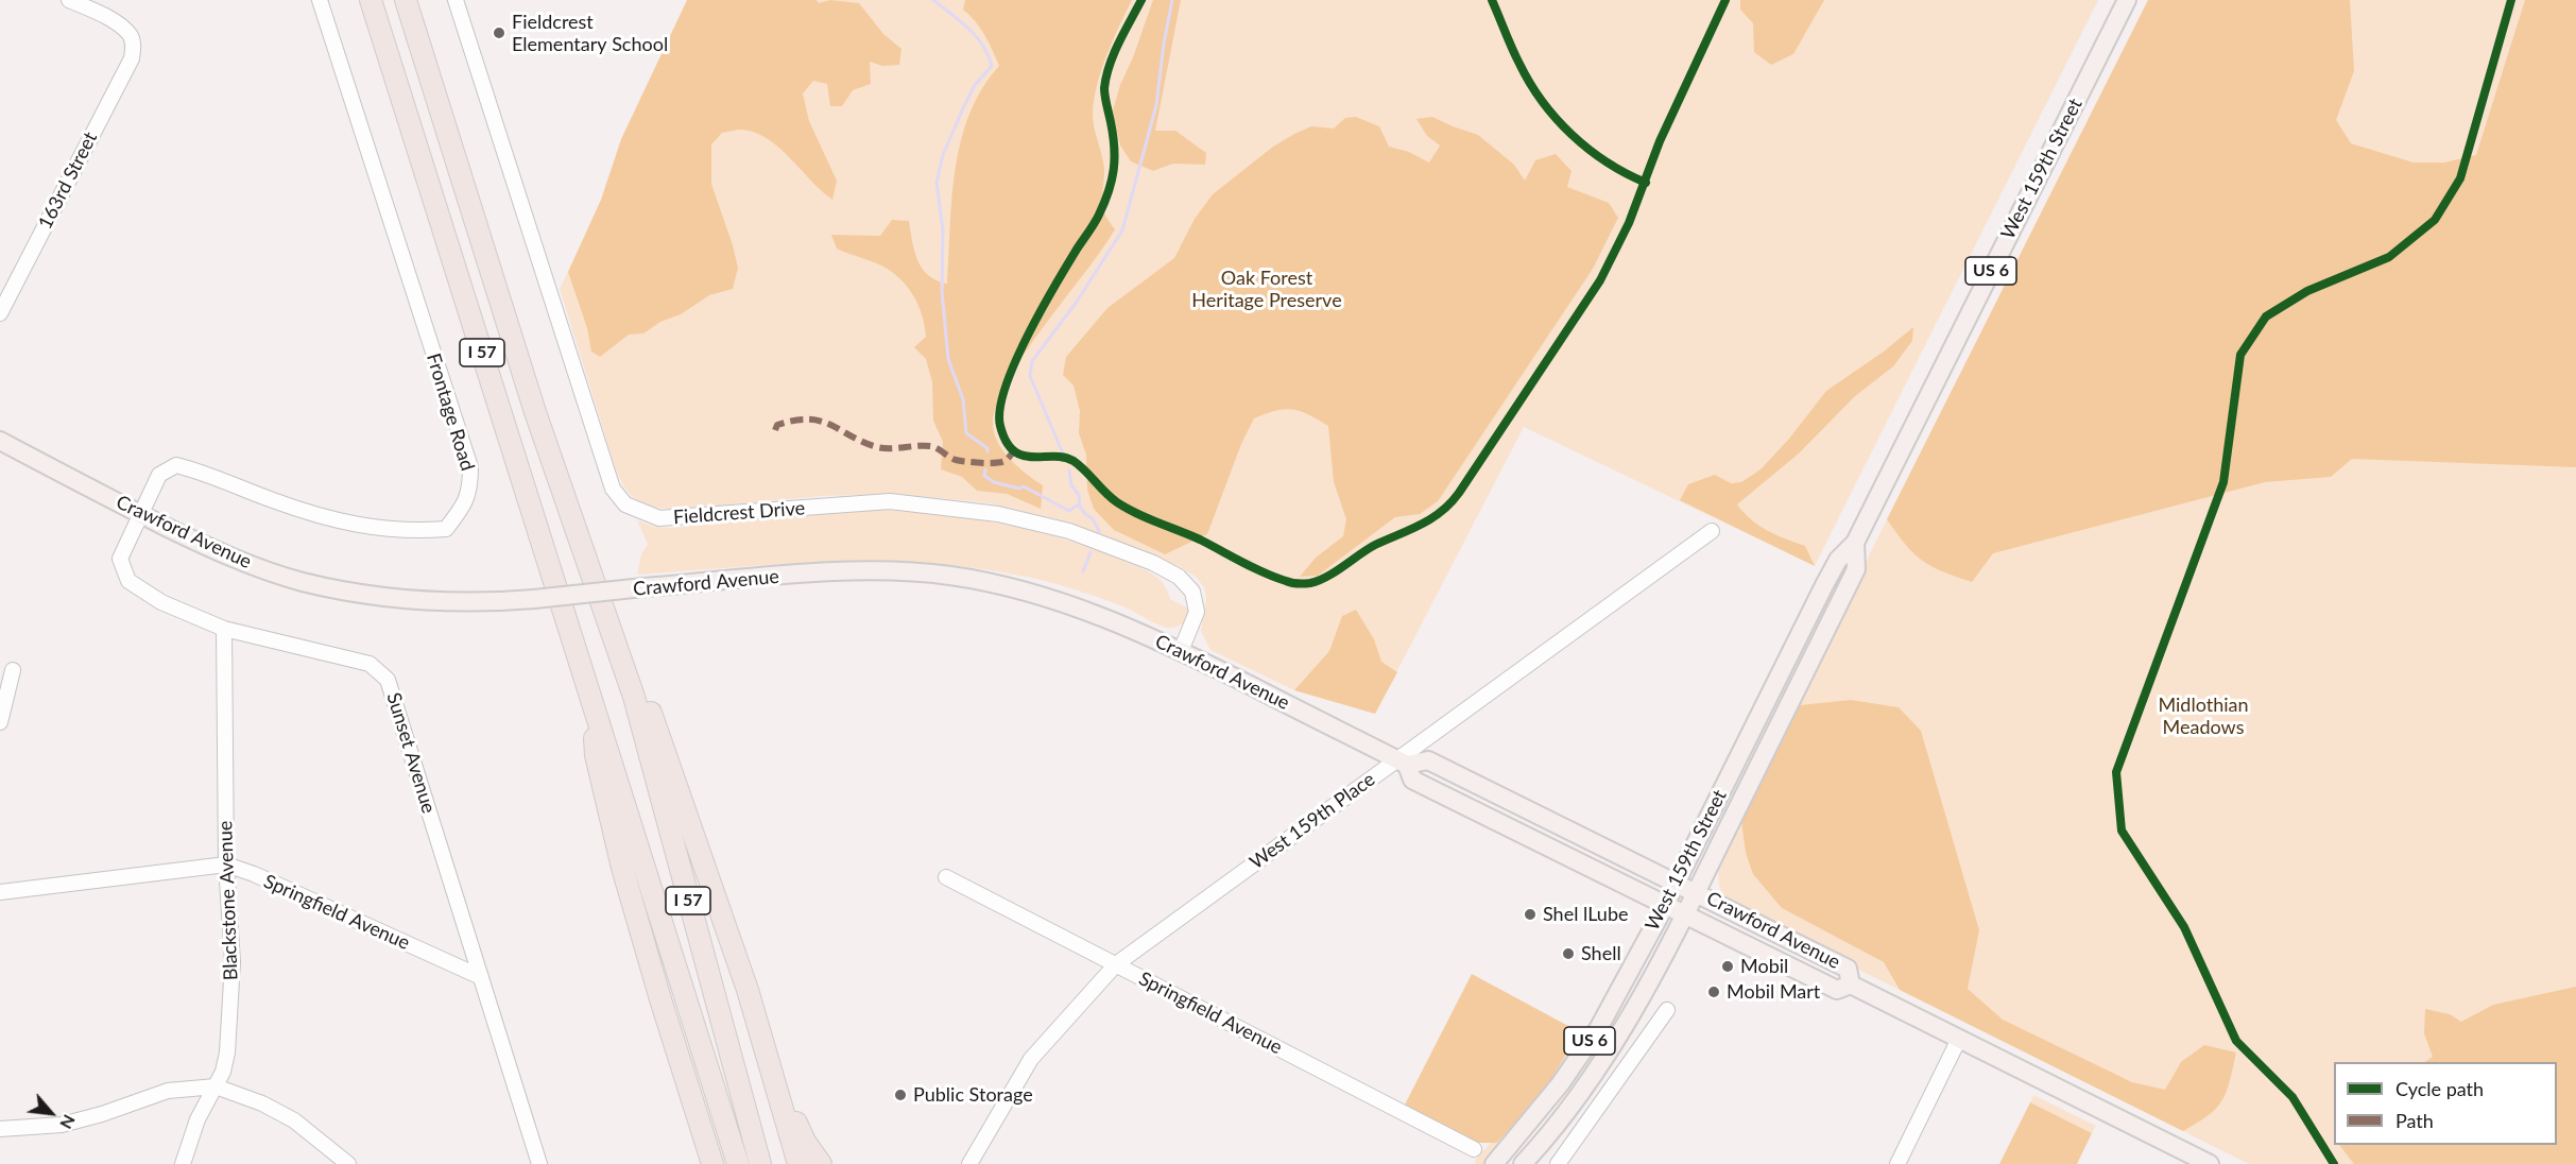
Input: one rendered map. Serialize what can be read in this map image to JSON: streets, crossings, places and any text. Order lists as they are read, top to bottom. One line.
{"streets":{"highway":["I 57"],"main road":["West 159th Street","US 6","Crawford Avenue"],"street":["163rd Street","Frontage Road","Fieldcrest Drive","Sunset Avenue","West 159th Place","Blackstone Avenue","Springfield Avenue"]},"crossings":[["West 159th Street","Crawford Avenue"],["Frontage Road","Crawford Avenue"],["Frontage Road","Sunset Avenue"],["Fieldcrest Drive","Crawford Avenue"],["Crawford Avenue","Sunset Avenue"],["Crawford Avenue","West 159th Place"],["Sunset Avenue","Blackstone Avenue"],["Sunset Avenue","Springfield Avenue"],["West 159th Place","Springfield Avenue"],["Blackstone Avenue","Springfield Avenue"]],"parks":["Oak Forest Heritage Preserve","Midlothian Meadows"],"places":["Fieldcrest Elementary School","Shel lLube","Shell","Mobil","Mobil Mart","Public Storage"],"legend":["Cycle path","Path"],"north":"bottom right"}
